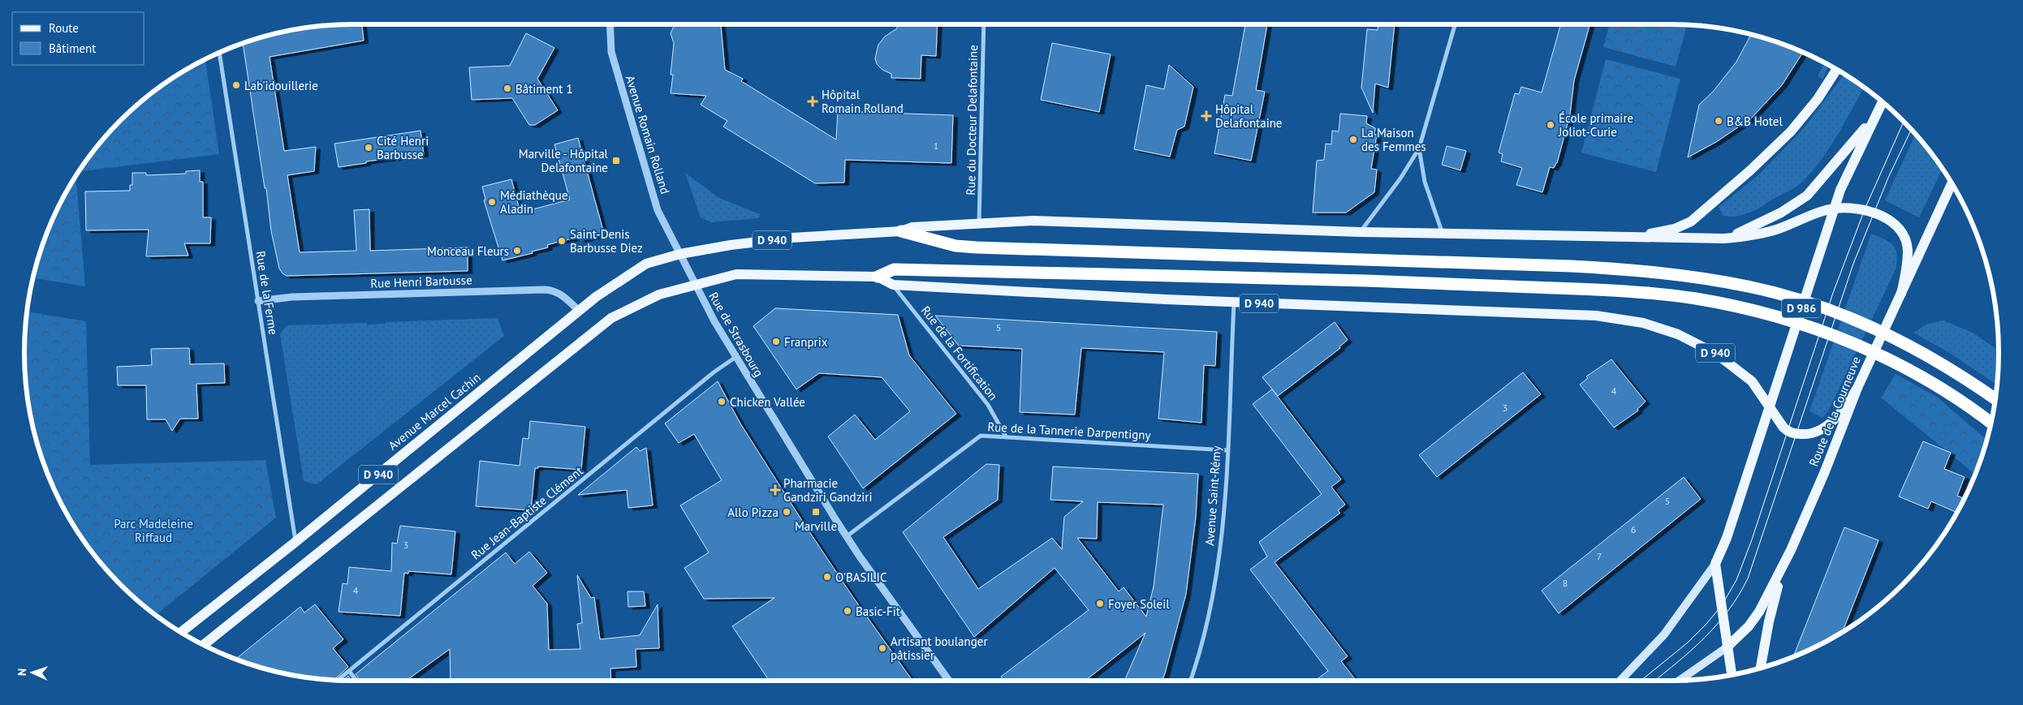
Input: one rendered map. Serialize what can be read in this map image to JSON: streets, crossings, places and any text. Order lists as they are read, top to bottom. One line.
{"streets":{"main road":["D 940","D 986","Avenue Marcel Cachin","Route de la Courneuve"],"street":["Rue du Docteur Delafontaine","Avenue Romain Rolland","Rue Henri Barbusse","Rue de la Ferme","Rue de Strasbourg","Rue de la Fortification","Rue de la Tannerie Darpentigny","Avenue Saint-Rémy","Rue Jean-Baptiste Clément"]},"crossings":[["Rue du Docteur Delafontaine","D 940"],["Avenue Romain Rolland","D 940"],["Avenue Romain Rolland","Rue de Strasbourg"],["Avenue Romain Rolland","Avenue Marcel Cachin"],["D 940","D 986"],["D 940","Rue de Strasbourg"],["D 940","Rue de la Fortification"],["D 940","Avenue Marcel Cachin"],["D 940","Route de la Courneuve"],["D 940","Avenue Saint-Rémy"],["Rue Henri Barbusse","Rue de la Ferme"],["Rue Henri Barbusse","Avenue Marcel Cachin"],["Rue de la Ferme","Avenue Marcel Cachin"],["Rue de Strasbourg","Avenue Marcel Cachin"],["Rue de Strasbourg","Rue de la Tannerie Darpentigny"],["Rue de Strasbourg","Rue Jean-Baptiste Clément"],["Rue de la Fortification","Rue de la Tannerie Darpentigny"],["Rue de la Tannerie Darpentigny","Avenue Saint-Rémy"]],"parks":["Parc Madeleine Riffaud"],"places":{"other":["Lab'idouillerie","Bâtiment 1","B&B Hotel","École primaire Joliot-Curie","La Maison des Femmes","Cité Henri Barbusse","Médiathèque Aladin","Saint-Denis Barbusse Diez","Monceau Fleurs","Franprix","Chicken Vallée","Allo Pizza","O'BASILIC","Foyer Soleil","Basic-Fit","Artisant boulanger pâtissier"],"health":["Hôpital Romain Rolland","Hôpital Delafontaine","Pharmacie Gandziri Gandziri"],"transit":["Marville - Hôpital Delafontaine","Marville"]},"house_numbers":["1","5","4","3","5","6","3","7","8","4"],"legend":["Route","Bâtiment"],"north":"left"}
